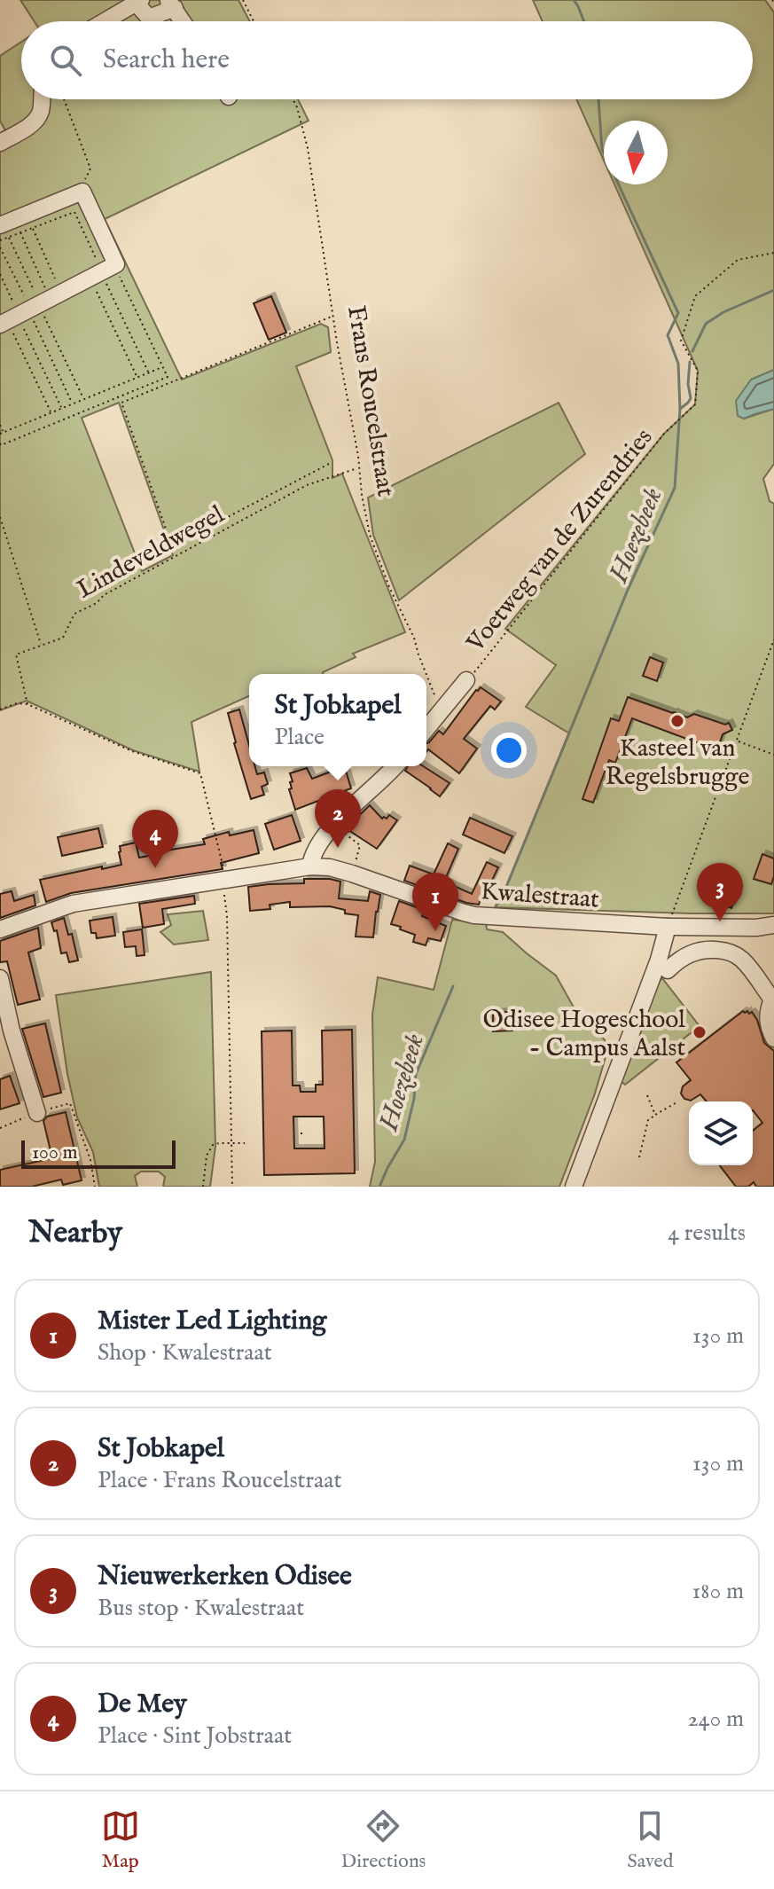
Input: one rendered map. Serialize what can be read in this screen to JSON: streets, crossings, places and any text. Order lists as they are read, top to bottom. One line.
{"streets":{"street":["Kwalestraat"],"path":["Frans Roucelstraat","Voetweg van de Zurendries","Lindeveldwegel"]},"crossings":[["Frans Roucelstraat","Lindeveldwegel"]],"water":["Hoezebeek"],"places":["Kasteel van Regelsbrugge","Odisee Hogeschool - Campus Aalst"],"scale_bar":"100 m","north":"bottom","page":{"search":"Search here","popup":["St Jobkapel","Place"],"pins":["2","4","3","1"],"scale":"100 m","heading":["Nearby","4 results"],"list":[{"mark":"1","name":"Mister Led Lighting","note":"Shop · Kwalestraat","value":"130 m"},{"mark":"2","name":"St Jobkapel","note":"Place · Frans Roucelstraat","value":"130 m"},{"mark":"3","name":"Nieuwerkerken Odisee","note":"Bus stop · Kwalestraat","value":"180 m"},{"mark":"4","name":"De Mey","note":"Place · Sint Jobstraat","value":"240 m"}],"nav":["Map","Directions","Saved"]}}
